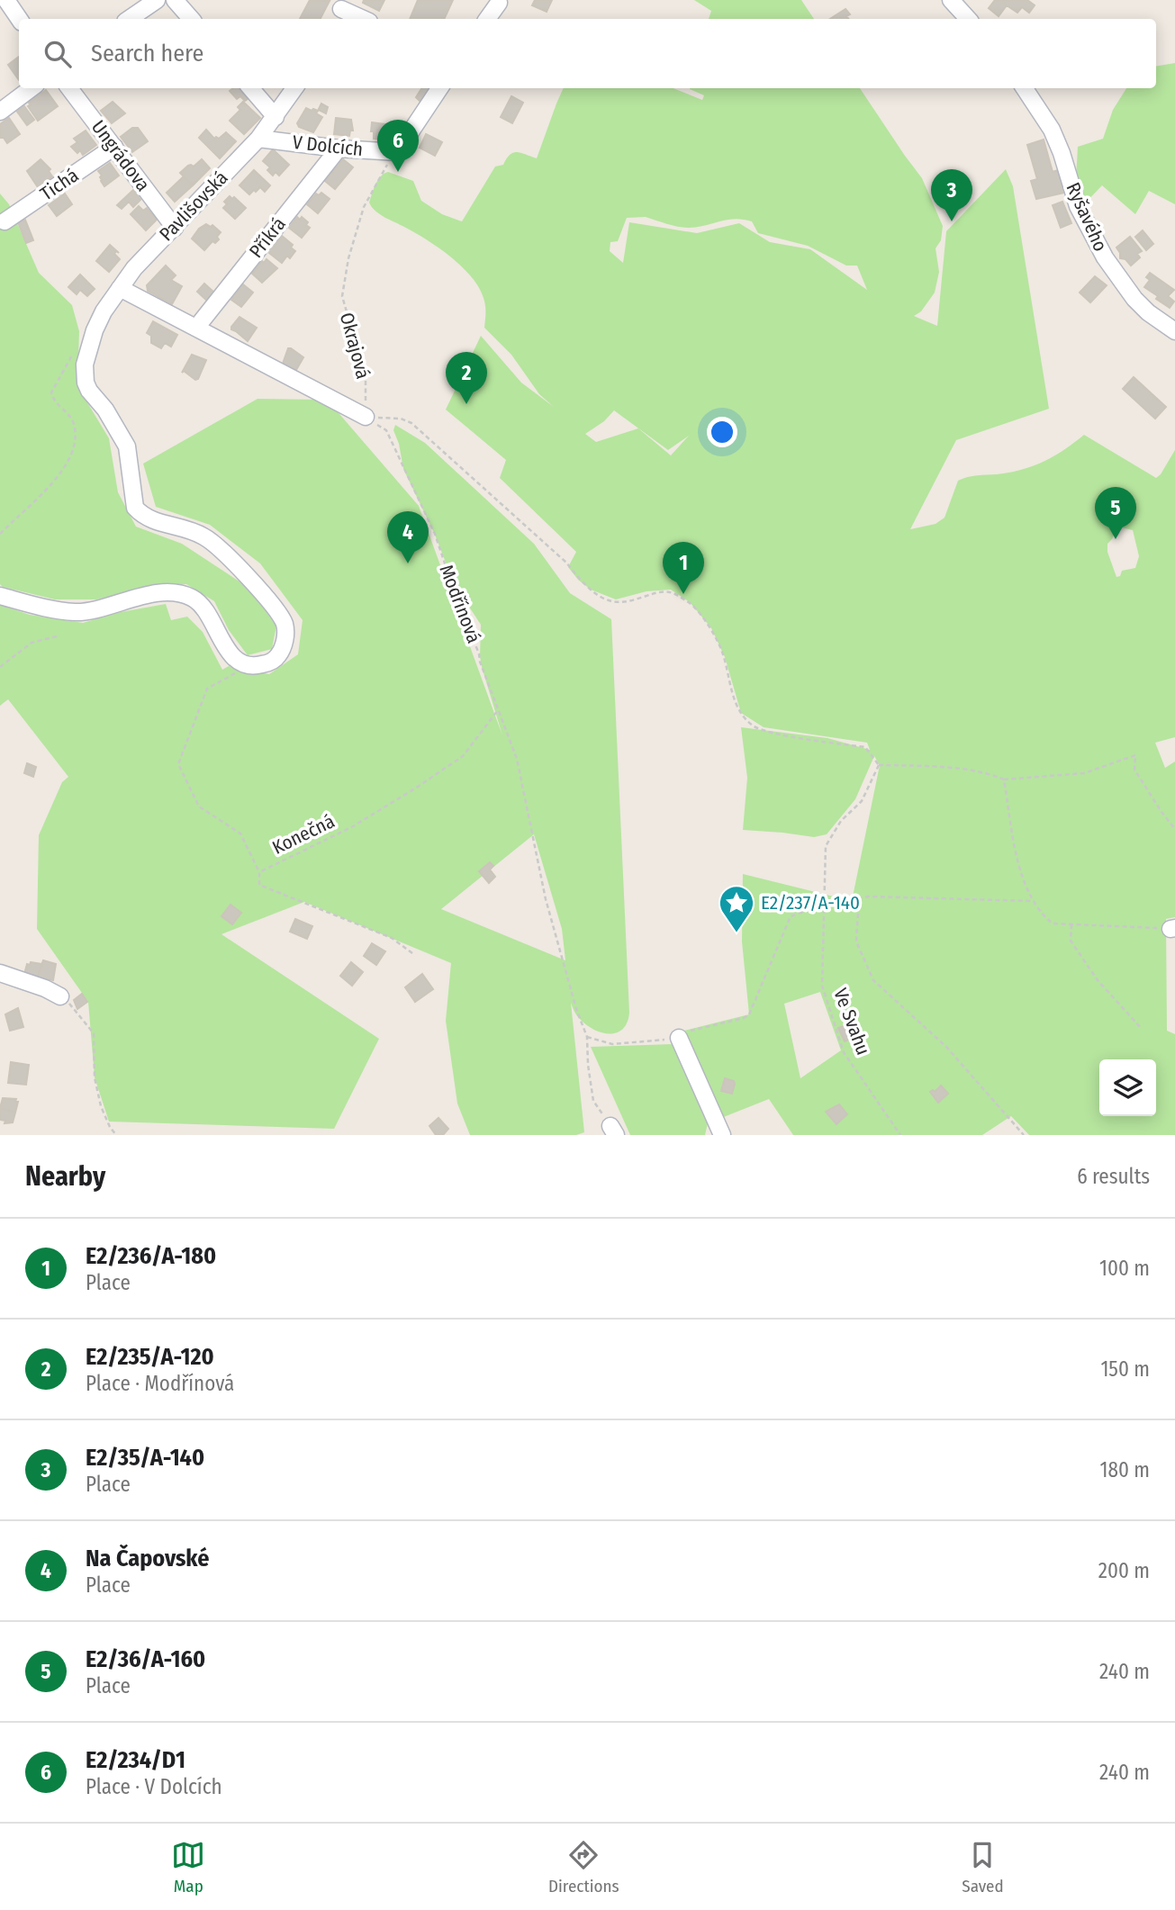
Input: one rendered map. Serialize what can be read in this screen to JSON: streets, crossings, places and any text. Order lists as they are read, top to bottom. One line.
{"streets":{"street":["V Dolcích","Ungrádova","Tichá","Pavlišovská","Ryšavého","Příkrá"],"path":["Okrajová","Modřínová","Konečná","Ve Svahu"]},"crossings":[["V Dolcích","Pavlišovská"],["V Dolcích","Příkrá"],["V Dolcích","Okrajová"],["Ungrádova","Tichá"],["Ungrádova","Pavlišovská"],["Okrajová","Modřínová"],["Modřínová","Konečná"]],"places":{"place":["E2/237/A-140"]},"page":{"search":"Search here","pins":["6","3","2","5","4","1"],"heading":["Nearby","6 results"],"list":[{"mark":"1","name":"E2/236/A-180","note":"Place","value":"100 m"},{"mark":"2","name":"E2/235/A-120","note":"Place · Modřínová","value":"150 m"},{"mark":"3","name":"E2/35/A-140","note":"Place","value":"180 m"},{"mark":"4","name":"Na Čapovské","note":"Place","value":"200 m"},{"mark":"5","name":"E2/36/A-160","note":"Place","value":"240 m"},{"mark":"6","name":"E2/234/D1","note":"Place · V Dolcích","value":"240 m"}],"nav":["Map","Directions","Saved"]}}
